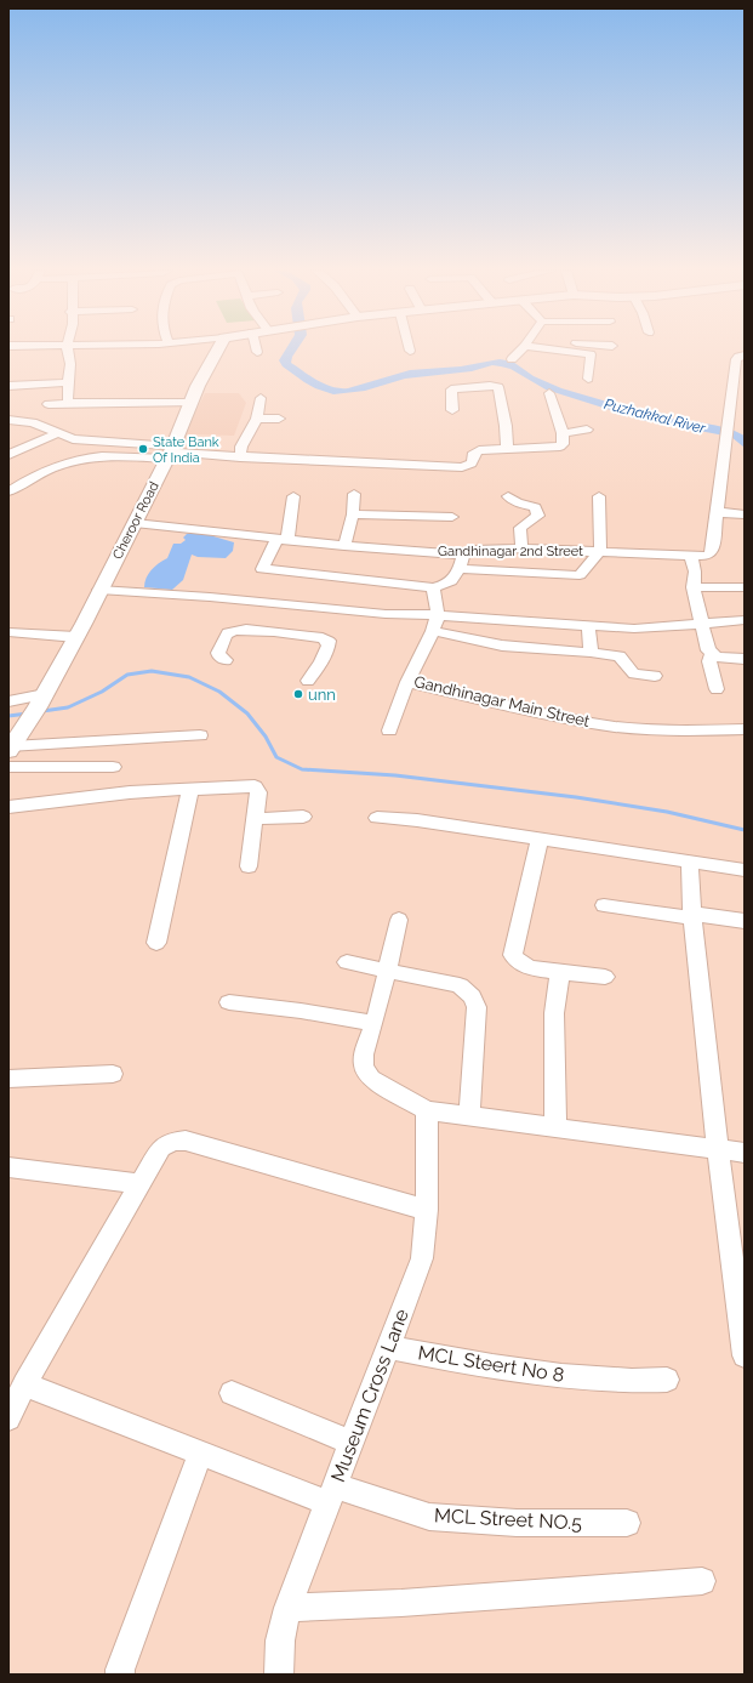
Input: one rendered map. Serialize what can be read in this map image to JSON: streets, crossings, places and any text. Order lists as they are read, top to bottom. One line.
{"streets":{"main road":["Cheroor Road"],"street":["Gandhinagar 2nd Street","Gandhinagar Main Street","MCL Steert No 8","Museum Cross Lane","MCL Street NO.5"]},"crossings":[["Cheroor Road","Gandhinagar 2nd Street"],["MCL Steert No 8","Museum Cross Lane"],["Museum Cross Lane","MCL Street NO.5"]],"water":["Puzhakkal River"],"places":["State Bank Of India","unn"]}
